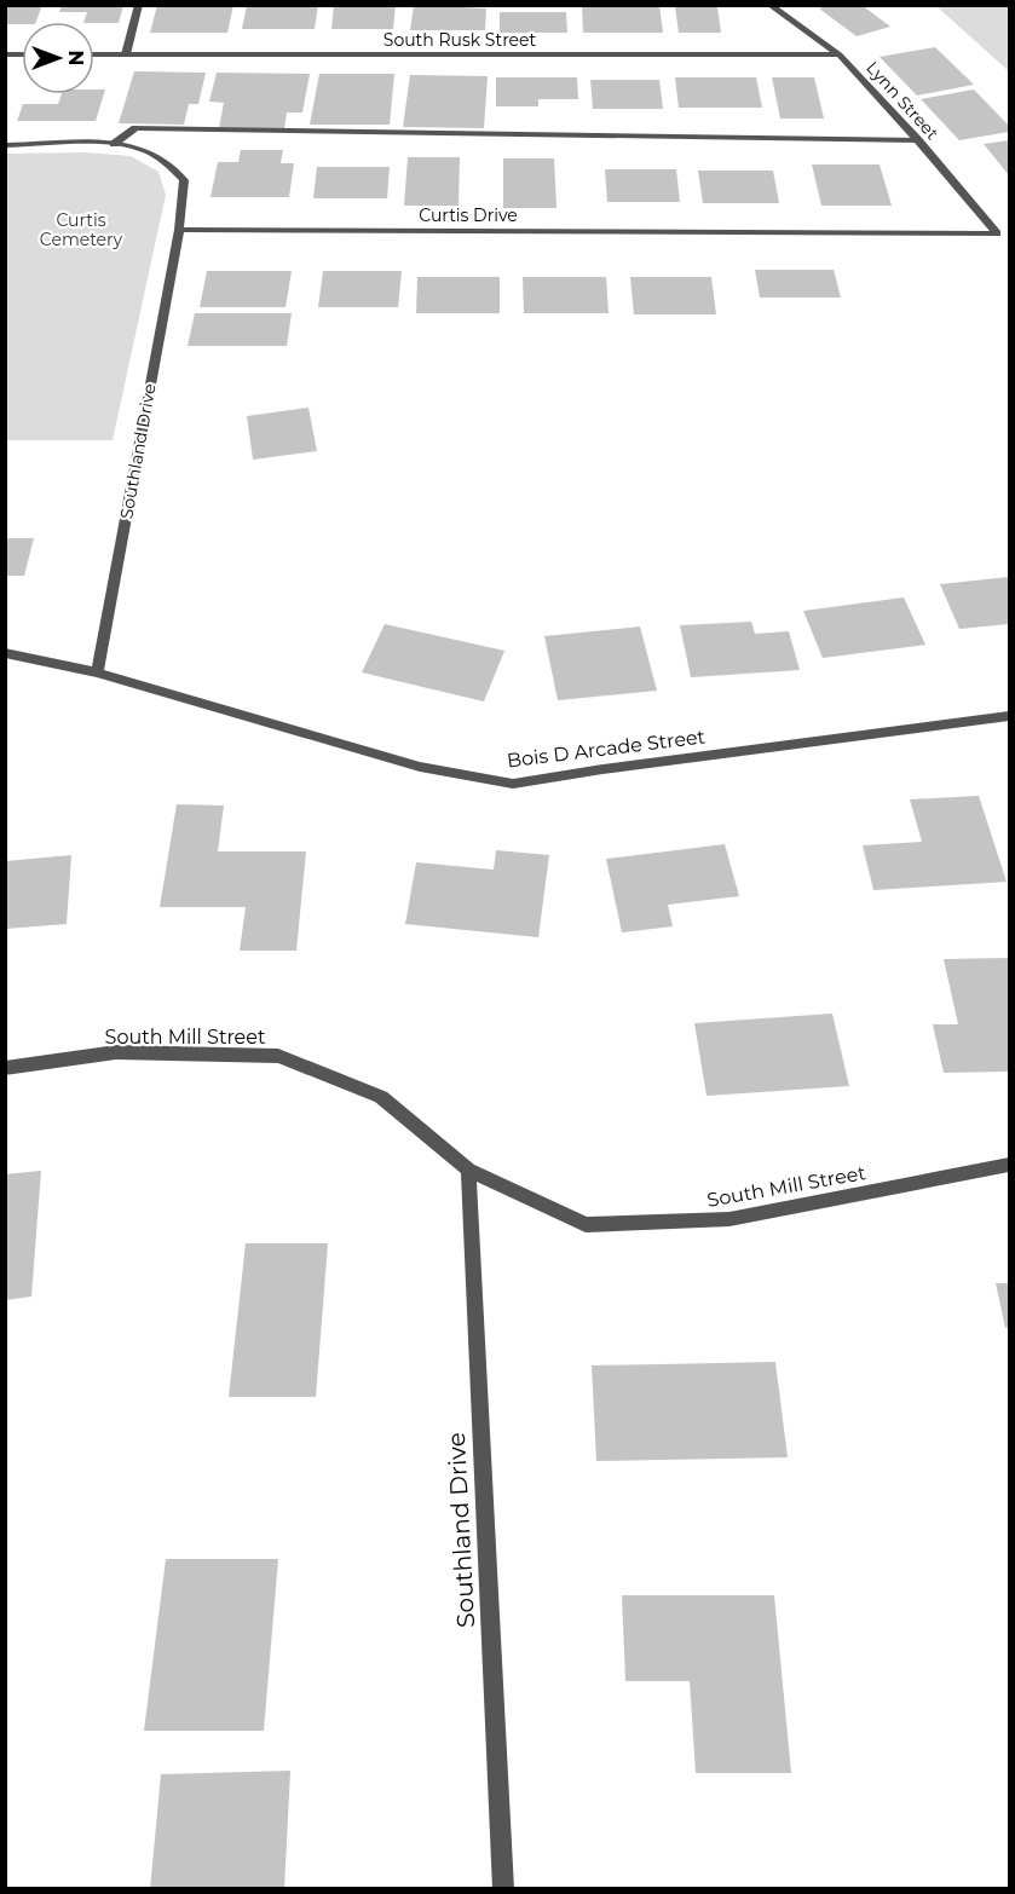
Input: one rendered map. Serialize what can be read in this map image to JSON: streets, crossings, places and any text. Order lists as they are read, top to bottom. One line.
{"streets":{"street":["South Rusk Street","Lynn Street","Curtis Drive","Southland Drive","Bois D Arcade Street","South Mill Street"]},"crossings":[["South Rusk Street","Lynn Street"],["Lynn Street","Curtis Drive"],["Curtis Drive","Southland Drive"],["Southland Drive","Bois D Arcade Street"],["Southland Drive","South Mill Street"]],"parks":["Curtis Cemetery"],"north":"right"}
